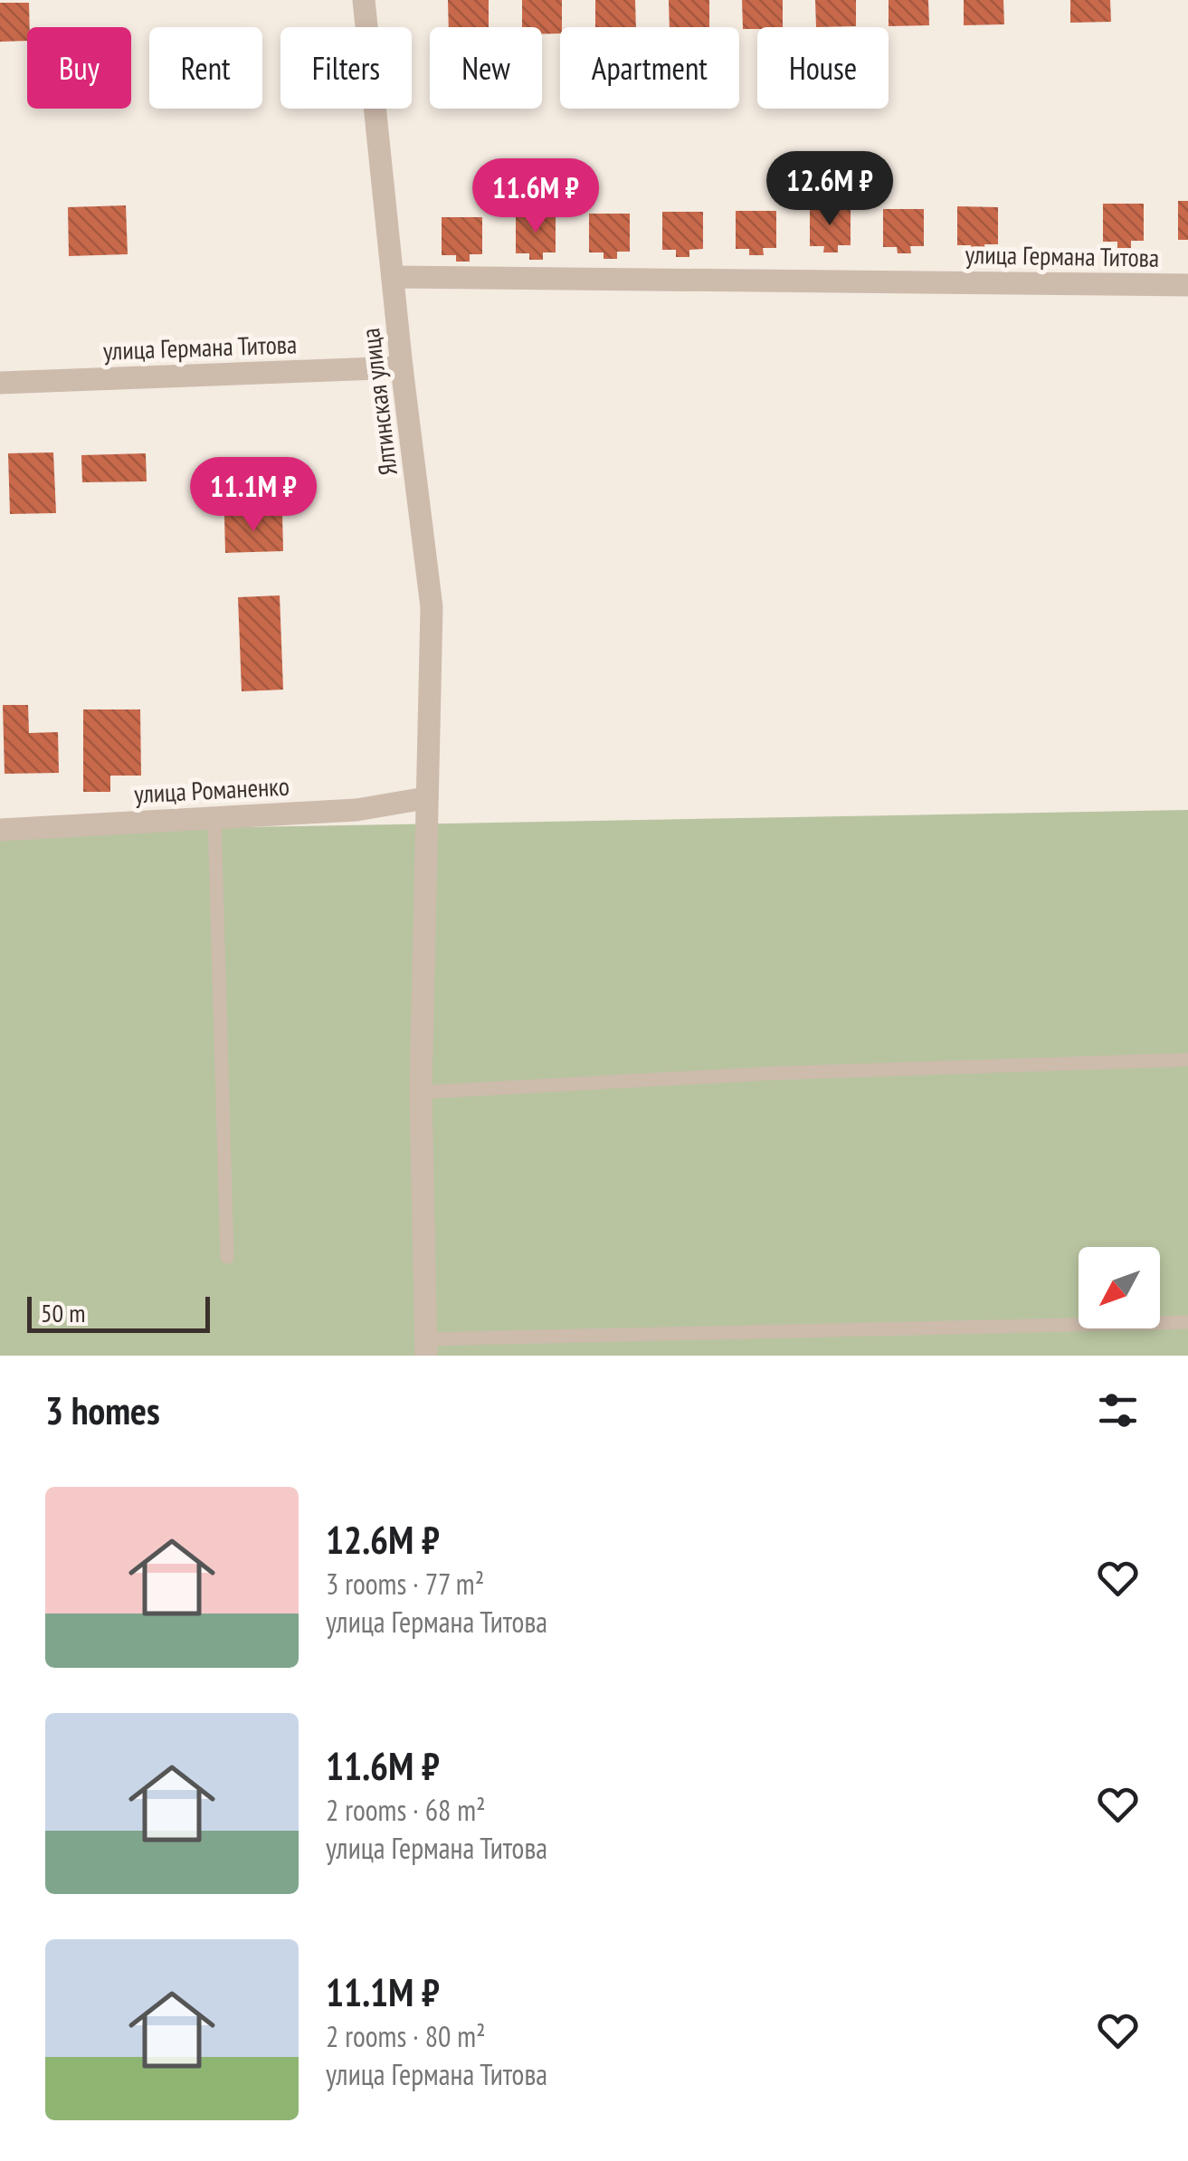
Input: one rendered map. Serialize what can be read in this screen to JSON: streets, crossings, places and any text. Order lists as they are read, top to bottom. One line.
{"streets":{"street":["улица Германа Титова","Ялтинская улица","улица Романенко"]},"crossings":[["улица Германа Титова","Ялтинская улица"],["Ялтинская улица","улица Романенко"]],"scale_bar":"50 m","north":"bottom left","page":{"chip":["Buy","Rent","Filters","New","Apartment","House"],"price":["12.6M ₽","11.6M ₽","11.1M ₽"],"scale":"50 m","heading":"3 homes","list":[{"name":"12.6M ₽","note":"3 rooms · 77 m² · улица Германа Титова"},{"name":"11.6M ₽","note":"2 rooms · 68 m² · улица Германа Титова"},{"name":"11.1M ₽","note":"2 rooms · 80 m² · улица Германа Титова"}]}}
